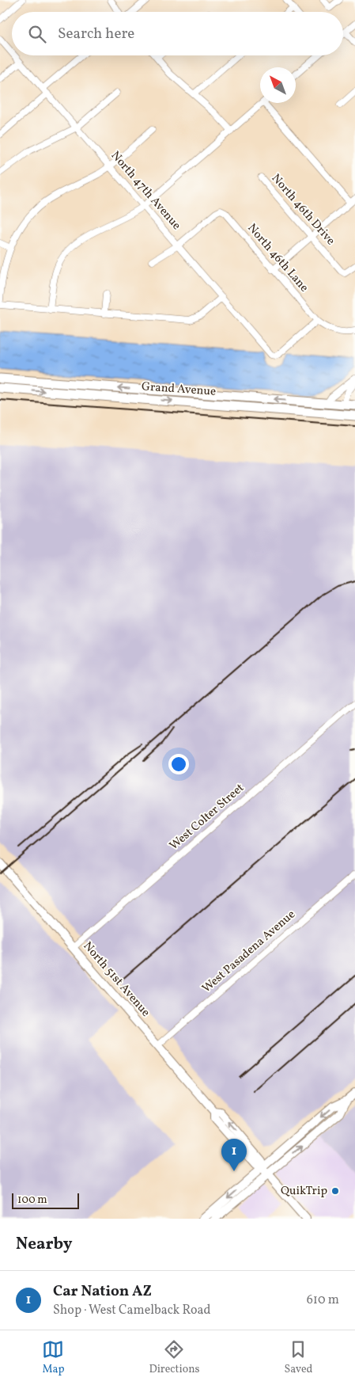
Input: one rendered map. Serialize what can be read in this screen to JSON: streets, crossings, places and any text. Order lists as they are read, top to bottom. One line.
{"streets":{"highway":["Grand Avenue"],"main road":["North 51st Avenue"],"street":["North 47th Avenue","North 46th Drive","North 46th Lane","West Colter Street","West Pasadena Avenue"]},"crossings":[["North 47th Avenue","North 46th Lane"],["West Colter Street","North 51st Avenue"],["West Pasadena Avenue","North 51st Avenue"]],"places":["QuikTrip"],"scale_bar":"100 m","north":"top left","page":{"search":"Search here","pins":"1","scale":"100 m","heading":"Nearby","list":[{"mark":"1","name":"Car Nation AZ","note":"Shop · West Camelback Road","value":"610 m"}],"nav":["Map","Directions","Saved"]}}
